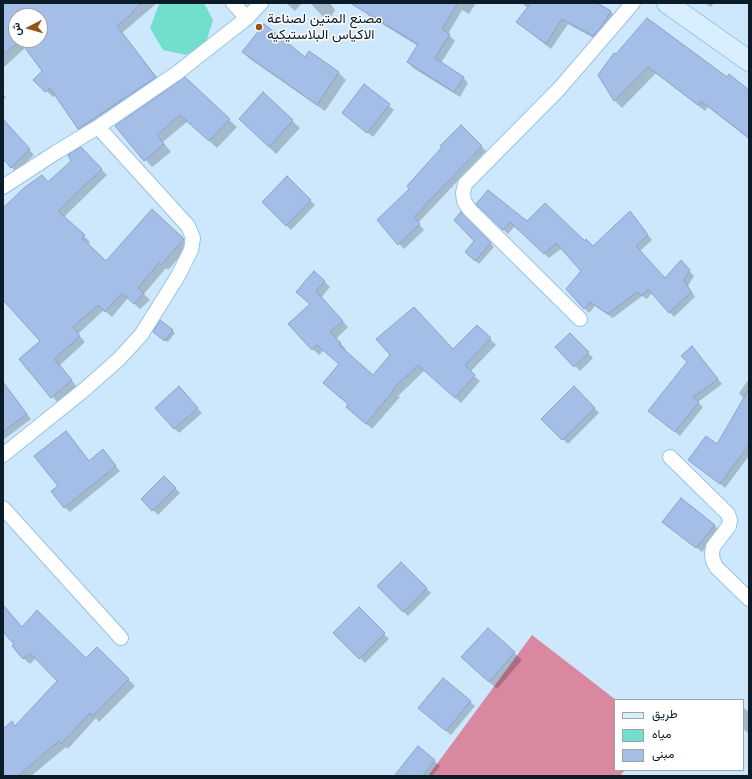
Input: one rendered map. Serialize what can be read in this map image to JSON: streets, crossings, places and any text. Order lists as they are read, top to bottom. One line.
{"places":["مصنع المتين لصناعة الاكياس البلاستيكيه"],"legend":["طريق","مياه","مبنى"],"north":"left"}
